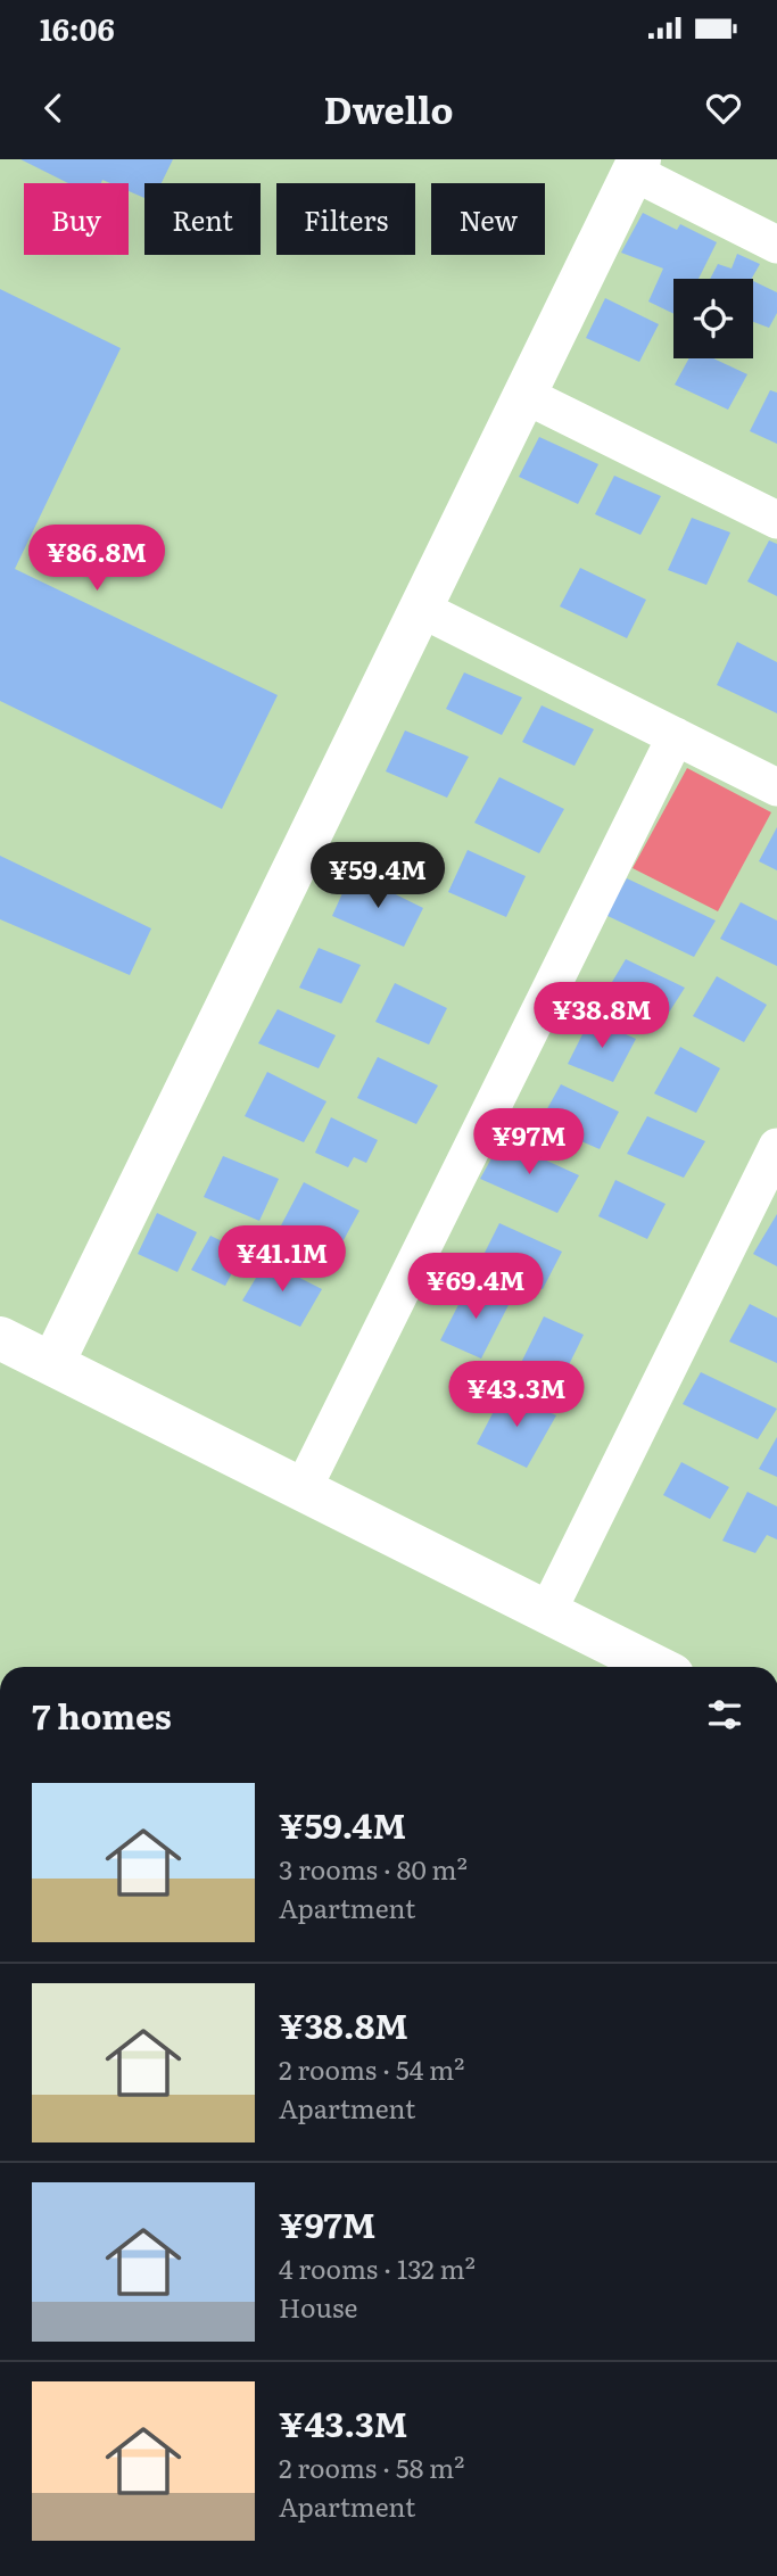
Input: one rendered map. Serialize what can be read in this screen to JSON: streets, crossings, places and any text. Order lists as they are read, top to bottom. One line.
{"page":{"status":"16:06","header":"Dwello","chip":["Buy","Rent","Filters","New"],"price":["¥86.8M","¥59.4M","¥38.8M","¥97M","¥41.1M","¥69.4M","¥43.3M"],"heading":"7 homes","list":[{"name":"¥59.4M","note":"3 rooms · 80 m² · Apartment"},{"name":"¥38.8M","note":"2 rooms · 54 m² · Apartment"},{"name":"¥97M","note":"4 rooms · 132 m² · House"},{"name":"¥43.3M","note":"2 rooms · 58 m² · Apartment"}]}}
